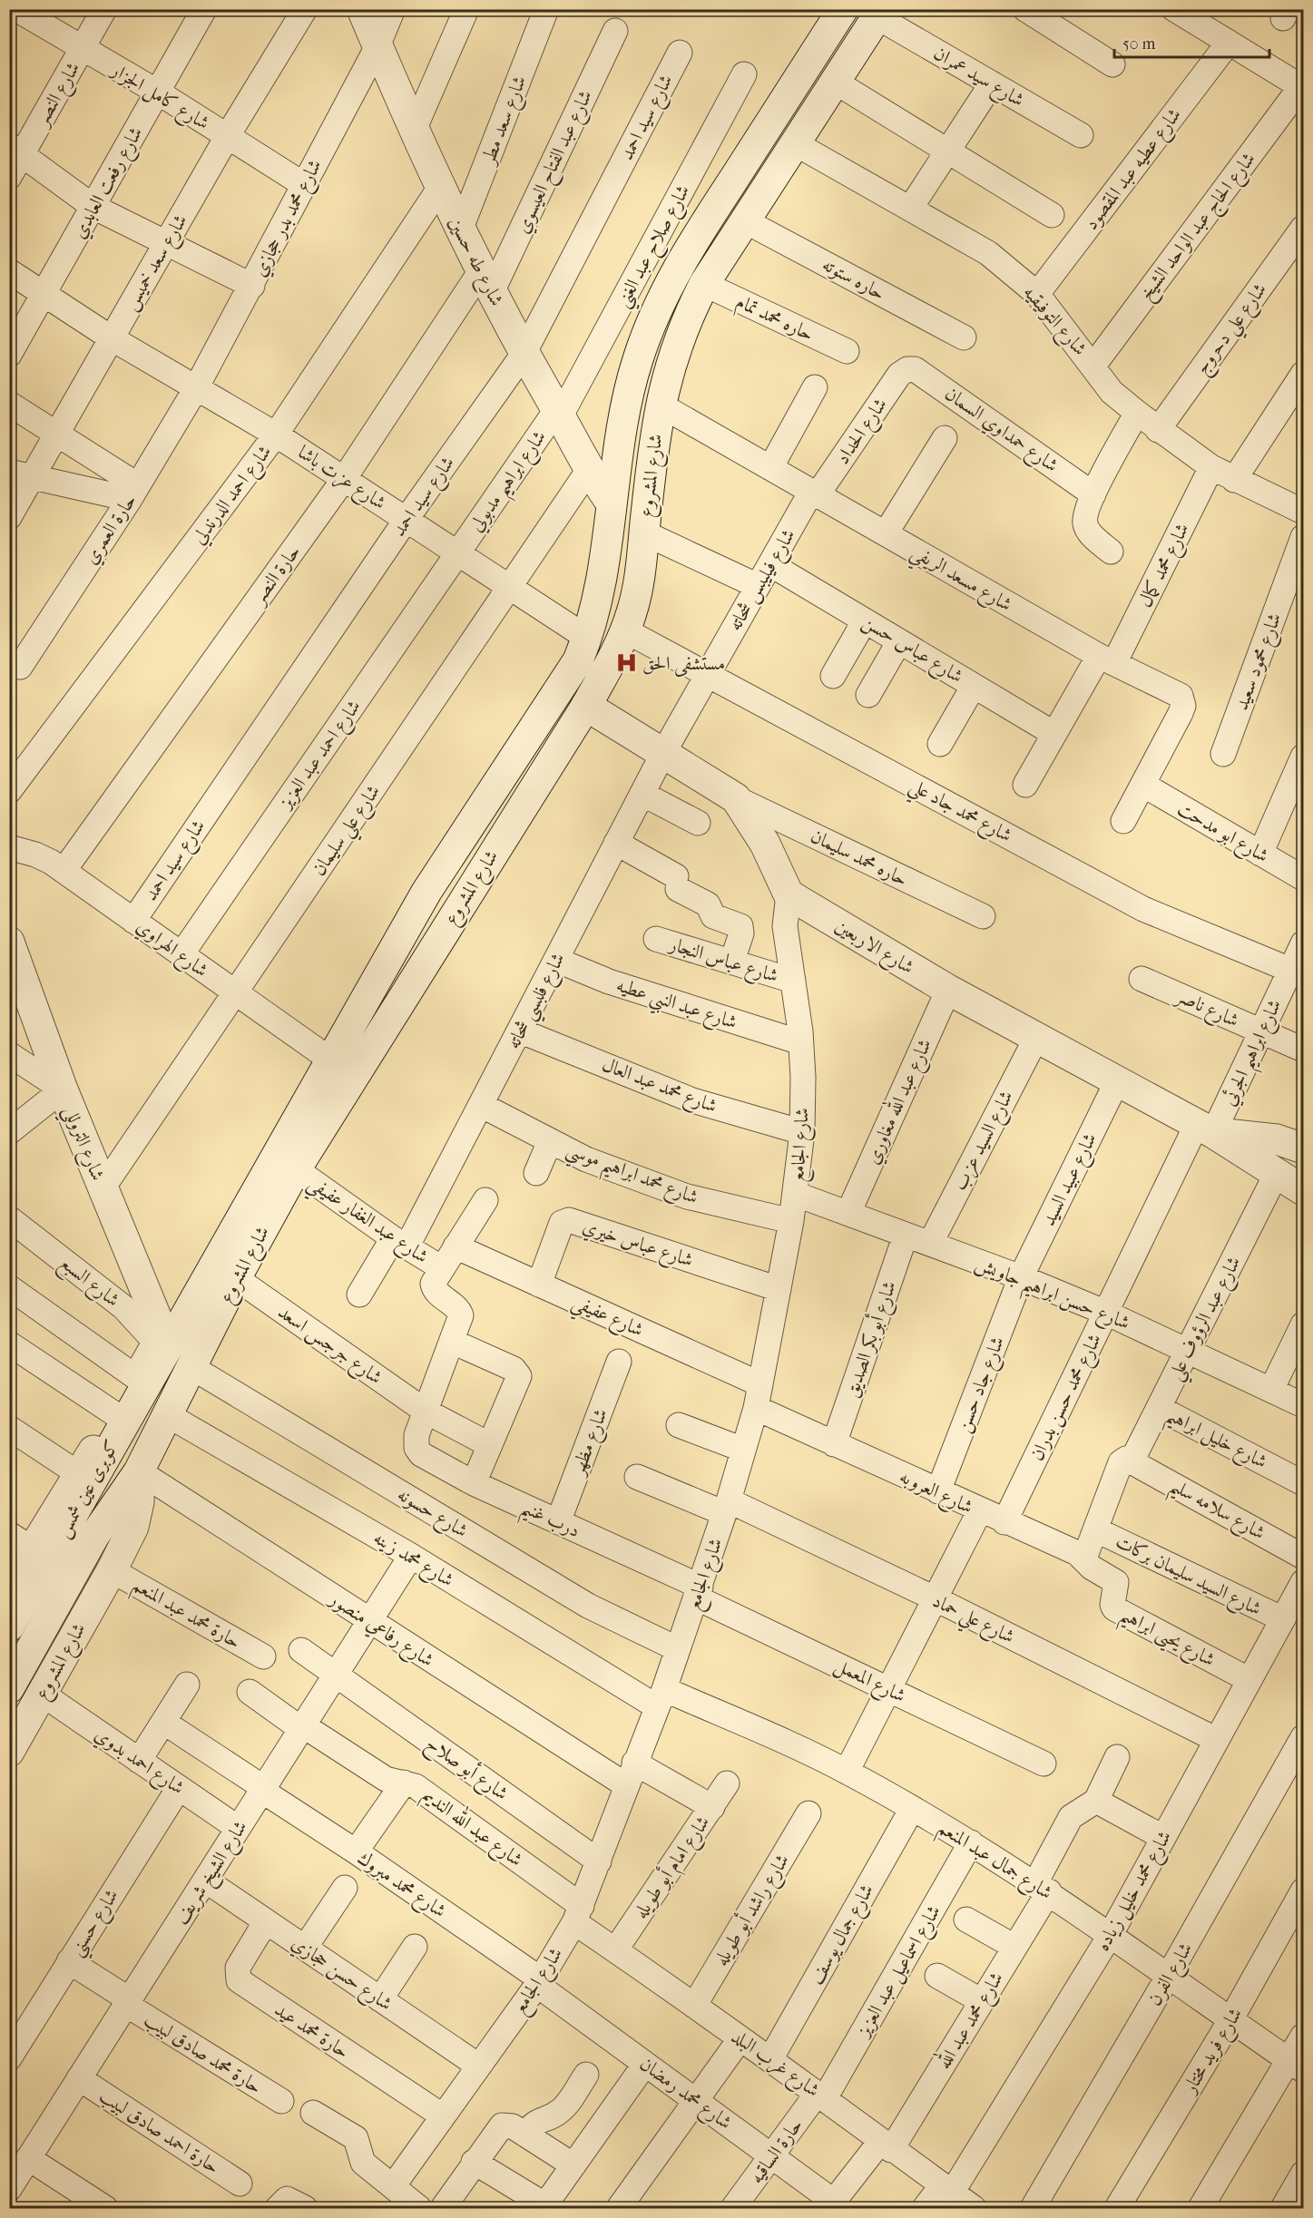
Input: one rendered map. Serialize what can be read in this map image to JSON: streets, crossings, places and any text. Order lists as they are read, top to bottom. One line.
{"streets":{"main road":["شارع طه حسين","شارع المشروع","شارع الاربعين","شارع التروللي","كوبرى عين شمس"],"street":["شارع سيد عمران","شارع النصر","شارع كامل الجزار","شارع سيد احمد","شارع سعد مطر","شارع عبد الفتاح العيسوي","شارع عطيه عبد المقصود","شارع رفعت العابدي","شارع محمد بدر حجازي","شارع الحاج عبد الواحد الشيخ","شارع صلاح عبد الغني","شارع سعد خميس","حاره ستوته","حاره محمد تمام","شارع التوفيقيه","شارع علي دحروج","شارع حمداوي السمان","شارع الحداد","شارع عزت باشا","شارع ابراهيم مدبولي","شارع احمد الدرندلي","حارة العمري","شارع محمد كمال","حارة النصر","شارع مسعد الريفي","شارع فيليبس شحاته","شارع عباس حسن","شارع محمود سعيد","شارع احمد عبد العزيز","شارع محمد جاد علي","شارع علي سليمان","شارع ابو مدحت","حاره محمد سليمان","شارع الهراوي","شارع عباس النجار","شارع فلبسي شحاته","شارع عبد النبي عطيه","شارع ناصر","شارع ابراهيم الجرئي","شارع محمد عبد العال","شارع عبد الله مغاوري","شارع السيد عزب","شارع الجامع","شارع محمد ابراهيم موسي","شارع عبيد السيد","شارع عبد الغفار عفيفي","شارع عباس خيري","شارع السبع","شارع حسن ابراهيم جاويش","شارع عفيفي","شارع عبد الرؤوف علي","شارع أبو بكر الصديق","شارع جرجس اسعد","شارع جاد حسن","شارع محمد حسن بدران","شارع خليل ابراهيم","شارع مظهر","شارع العروبه","شارع سلامه سليم","شارع حسونه","درب غنيم","شارع محمد زينه","شارع السيد سليمان بركات","حارة محمد عبد المنعم","شارع علي حماد","شارع رفاعي منصور","شارع يحيى ابراهيم","شارع المعمل","شارع احمد بدوي","شارع أبو صلاح","شارع عبد الله النديم","شارع جمال عبد المنعم","شارع امام أبو طويله","شارع الشيخ شريف","شارع محمد مبروك","شارع محمد خليل زياده","شارع راشد أبو طويله","شارع حسني","شارع جمال يوسف","شارع اسماعيل عبد العزيز","شارع حسن حجازي","شارع الفرن","شارع محمد عبد الله","حارة محمد عيد","شارع فريد مختار","حارة محمد صادق لبيب","شارع غرب البلد","شارع محمد رمضان","حارة احمد صادق لبيب","حارة الساقيه"]},"crossings":[["شارع سيد عمران","شارع المشروع"],["شارع النصر","شارع كامل الجزار"],["شارع كامل الجزار","شارع رفعت العابدي"],["شارع كامل الجزار","شارع محمد بدر حجازي"],["شارع كامل الجزار","شارع سعد خميس"],["شارع سيد احمد","شارع طه حسين"],["شارع سيد احمد","شارع عزت باشا"],["شارع سيد احمد","شارع الهراوي"],["شارع سعد مطر","شارع طه حسين"],["شارع عبد الفتاح العيسوي","شارع طه حسين"],["شارع عبد الفتاح العيسوي","حارة النصر"],["شارع عطيه عبد المقصود","شارع التوفيقيه"],["شارع رفعت العابدي","شارع عزت باشا"],["شارع محمد بدر حجازي","شارع طه حسين"],["شارع محمد بدر حجازي","شارع عزت باشا"],["شارع محمد بدر حجازي","حارة العمري"],["شارع الحاج عبد الواحد الشيخ","شارع التوفيقيه"],["شارع صلاح عبد الغني","شارع طه حسين"],["شارع صلاح عبد الغني","شارع ابراهيم مدبولي"],["شارع طه حسين","شارع المشروع"],["شارع طه حسين","شارع ابراهيم مدبولي"],["شارع طه حسين","شارع احمد الدرندلي"],["شارع طه حسين","حارة النصر"],["شارع طه حسين","شارع علي سليمان"],["شارع سعد خميس","شارع عزت باشا"],["حاره ستوته","شارع المشروع"],["حاره محمد تمام","شارع المشروع"],["شارع التوفيقيه","شارع علي دحروج"],["شارع التوفيقيه","شارع المشروع"],["شارع التوفيقيه","شارع محمد كمال"],["شارع حمداوي السمان","شارع الحداد"],["شارع الحداد","شارع مسعد الريفي"],["شارع الحداد","شارع فيليبس شحاته"],["شارع المشروع","شارع عزت باشا"],["شارع المشروع","شارع مسعد الريفي"],["شارع المشروع","شارع محمد جاد علي"],["شارع المشروع","شارع الهراوي"],["شارع المشروع","شارع التروللي"],["شارع المشروع","شارع عبد الغفار عفيفي"],["شارع المشروع","شارع السبع"],["شارع المشروع","شارع جرجس اسعد"],["شارع المشروع","كوبرى عين شمس"],["شارع المشروع","شارع حسونه"],["شارع المشروع","شارع محمد زينه"],["شارع المشروع","حارة محمد عبد المنعم"],["شارع المشروع","شارع رفاعي منصور"],["شارع المشروع","شارع احمد بدوي"],["شارع عزت باشا","شارع ابراهيم مدبولي"],["شارع عزت باشا","شارع احمد الدرندلي"],["شارع عزت باشا","حارة العمري"],["شارع عزت باشا","حارة النصر"],["شارع عزت باشا","شارع احمد عبد العزيز"],["شارع عزت باشا","شارع علي سليمان"],["شارع ابراهيم مدبولي","شارع احمد عبد العزيز"],["شارع محمد كمال","شارع مسعد الريفي"],["شارع محمد كمال","شارع عباس حسن"],["حارة النصر","شارع الهراوي"],["شارع مسعد الريفي","شارع فيليبس شحاته"],["شارع مسعد الريفي","شارع ابو مدحت"],["شارع فيليبس شحاته","شارع عباس حسن"],["شارع فيليبس شحاته","شارع محمد جاد علي"],["شارع فيليبس شحاته","شارع فلبسي شحاته"],["شارع احمد عبد العزيز","شارع الهراوي"],["شارع محمد جاد علي","شارع ابراهيم الجرئي"],["شارع علي سليمان","شارع الهراوي"],["شارع علي سليمان","شارع التروللي"],["شارع الاربعين","شارع ابراهيم الجرئي"],["شارع الاربعين","شارع عبد الله مغاوري"],["شارع الاربعين","شارع السيد عزب"],["شارع الاربعين","شارع الجامع"],["شارع الاربعين","شارع عبيد السيد"],["شارع الاربعين","شارع عبد الرؤوف علي"],["شارع الاربعين","شارع محمد حسن بدران"],["شارع عباس النجار","شارع الجامع"],["شارع فلبسي شحاته","شارع عبد النبي عطيه"],["شارع فلبسي شحاته","شارع محمد عبد العال"],["شارع فلبسي شحاته","شارع محمد ابراهيم موسي"],["شارع فلبسي شحاته","شارع عبد الغفار عفيفي"],["شارع عبد النبي عطيه","شارع الجامع"],["شارع ناصر","شارع ابراهيم الجرئي"],["شارع ابراهيم الجرئي","شارع محمد حسن بدران"],["شارع محمد عبد العال","شارع الجامع"],["شارع عبد الله مغاوري","شارع حسن ابراهيم جاويش"],["شارع السيد عزب","شارع حسن ابراهيم جاويش"],["شارع التروللي","شارع السبع"],["شارع التروللي","كوبرى عين شمس"],["شارع الجامع","شارع محمد ابراهيم موسي"],["شارع الجامع","شارع عباس خيري"],["شارع الجامع","شارع حسن ابراهيم جاويش"],["شارع الجامع","شارع عفيفي"],["شارع الجامع","شارع العروبه"],["شارع الجامع","شارع حسونه"],["شارع الجامع","درب غنيم"],["شارع الجامع","شارع محمد زينه"],["شارع الجامع","شارع علي حماد"],["شارع الجامع","شارع رفاعي منصور"],["شارع الجامع","شارع المعمل"],["شارع الجامع","شارع أبو صلاح"],["شارع الجامع","شارع عبد الله النديم"],["شارع الجامع","شارع جمال عبد المنعم"],["شارع الجامع","شارع محمد مبروك"],["شارع الجامع","شارع حسن حجازي"],["شارع الجامع","حارة محمد عيد"],["شارع الجامع","شارع غرب البلد"],["شارع الجامع","شارع محمد رمضان"],["شارع عبيد السيد","شارع حسن ابراهيم جاويش"],["شارع عبيد السيد","شارع جاد حسن"],["شارع عباس خيري","شارع عفيفي"],["شارع السبع","كوبرى عين شمس"],["شارع حسن ابراهيم جاويش","شارع عبد الرؤوف علي"],["شارع حسن ابراهيم جاويش","شارع أبو بكر الصديق"],["شارع حسن ابراهيم جاويش","شارع جاد حسن"],["شارع حسن ابراهيم جاويش","شارع محمد حسن بدران"],["شارع عبد الرؤوف علي","شارع خليل ابراهيم"],["شارع عبد الرؤوف علي","شارع سلامه سليم"],["شارع أبو بكر الصديق","شارع العروبه"],["شارع جرجس اسعد","درب غنيم"],["شارع جاد حسن","شارع العروبه"],["شارع محمد حسن بدران","شارع العروبه"],["شارع مظهر","درب غنيم"],["كوبرى عين شمس","شارع رفاعي منصور"],["شارع العروبه","شارع يحيى ابراهيم"],["درب غنيم","شارع المعمل"],["شارع محمد زينه","شارع جمال عبد المنعم"],["شارع محمد زينه","شارع الشيخ شريف"],["شارع السيد سليمان بركات","شارع محمد خليل زياده"],["شارع علي حماد","شارع محمد خليل زياده"],["شارع رفاعي منصور","شارع امام أبو طويله"],["شارع رفاعي منصور","شارع الشيخ شريف"],["شارع يحيى ابراهيم","شارع محمد خليل زياده"],["شارع احمد بدوي","شارع الشيخ شريف"],["شارع احمد بدوي","شارع حسني"],["شارع أبو صلاح","شارع الشيخ شريف"],["شارع عبد الله النديم","شارع الشيخ شريف"],["شارع عبد الله النديم","شارع غرب البلد"],["شارع جمال عبد المنعم","شارع محمد خليل زياده"],["شارع جمال عبد المنعم","شارع جمال يوسف"],["شارع جمال عبد المنعم","شارع اسماعيل عبد العزيز"],["شارع جمال عبد المنعم","شارع الفرن"],["شارع جمال عبد المنعم","شارع محمد عبد الله"],["شارع جمال عبد المنعم","شارع فريد مختار"],["شارع امام أبو طويله","شارع غرب البلد"],["شارع الشيخ شريف","شارع محمد مبروك"],["شارع الشيخ شريف","شارع حسن حجازي"],["شارع الشيخ شريف","حارة محمد صادق لبيب"],["شارع الشيخ شريف","حارة احمد صادق لبيب"],["شارع محمد مبروك","شارع محمد رمضان"],["شارع محمد خليل زياده","شارع غرب البلد"],["شارع راشد أبو طويله","شارع غرب البلد"],["شارع حسني","حارة محمد صادق لبيب"],["شارع جمال يوسف","شارع غرب البلد"],["شارع اسماعيل عبد العزيز","شارع غرب البلد"],["شارع اسماعيل عبد العزيز","حارة الساقيه"],["شارع حسن حجازي","حارة محمد عيد"],["شارع محمد عبد الله","شارع غرب البلد"],["شارع محمد عبد الله","شارع محمد رمضان"],["شارع غرب البلد","حارة الساقيه"],["شارع محمد رمضان","حارة الساقيه"]],"places":{"hospital":["مستشفى الحق"]},"scale_bar":"50 m"}
